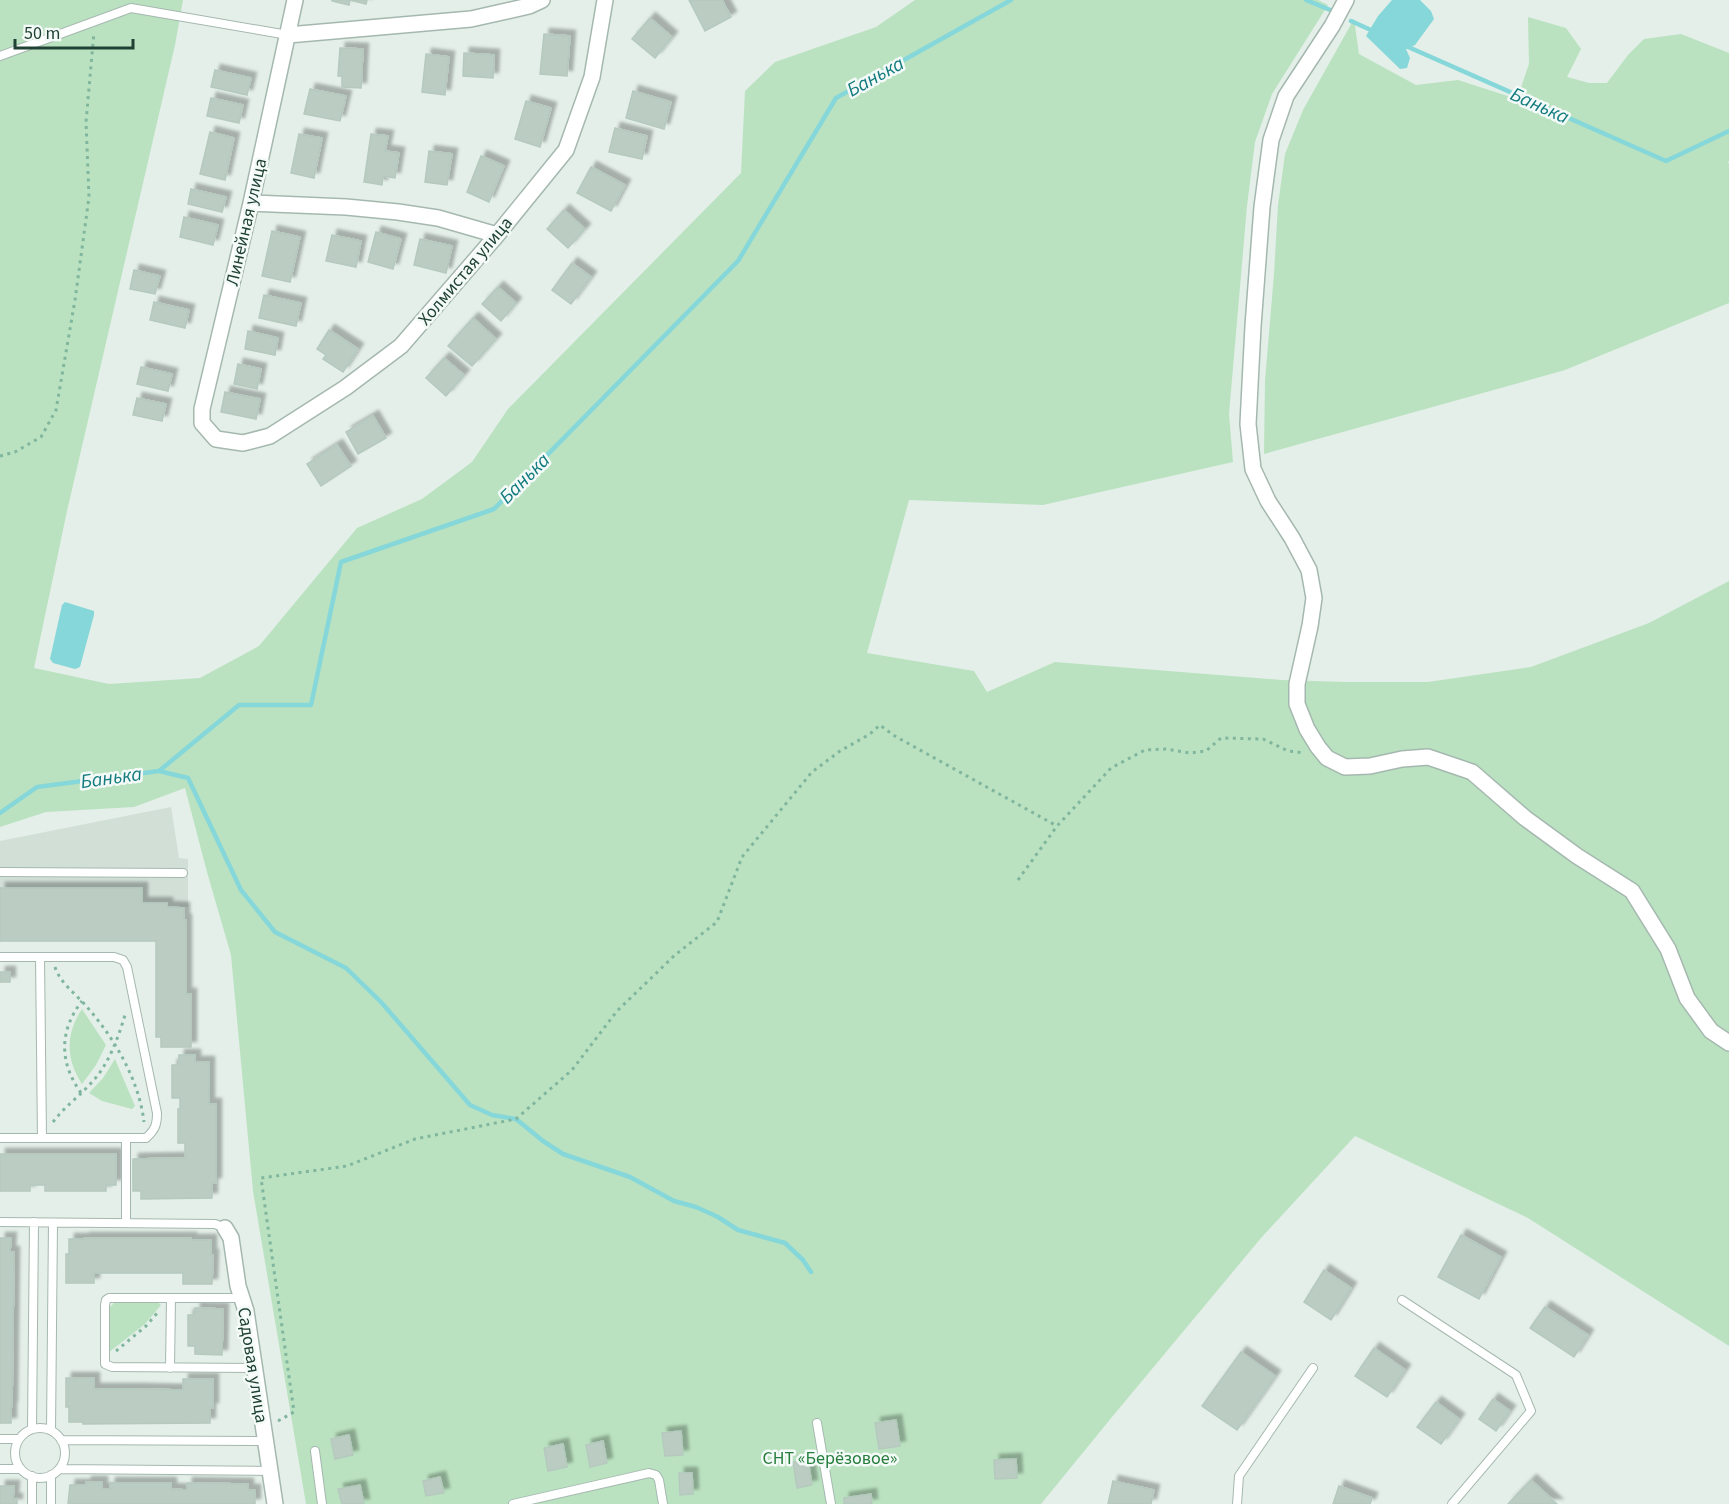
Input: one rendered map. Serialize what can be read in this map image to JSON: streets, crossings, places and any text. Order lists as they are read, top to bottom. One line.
{"streets":{"street":["Линейная улица","Холмистая улица","Садовая улица"]},"crossings":[["Линейная улица","Холмистая улица"]],"water":["Банька"],"parks":["СНТ «Берёзовое»"],"scale_bar":"50 m"}
